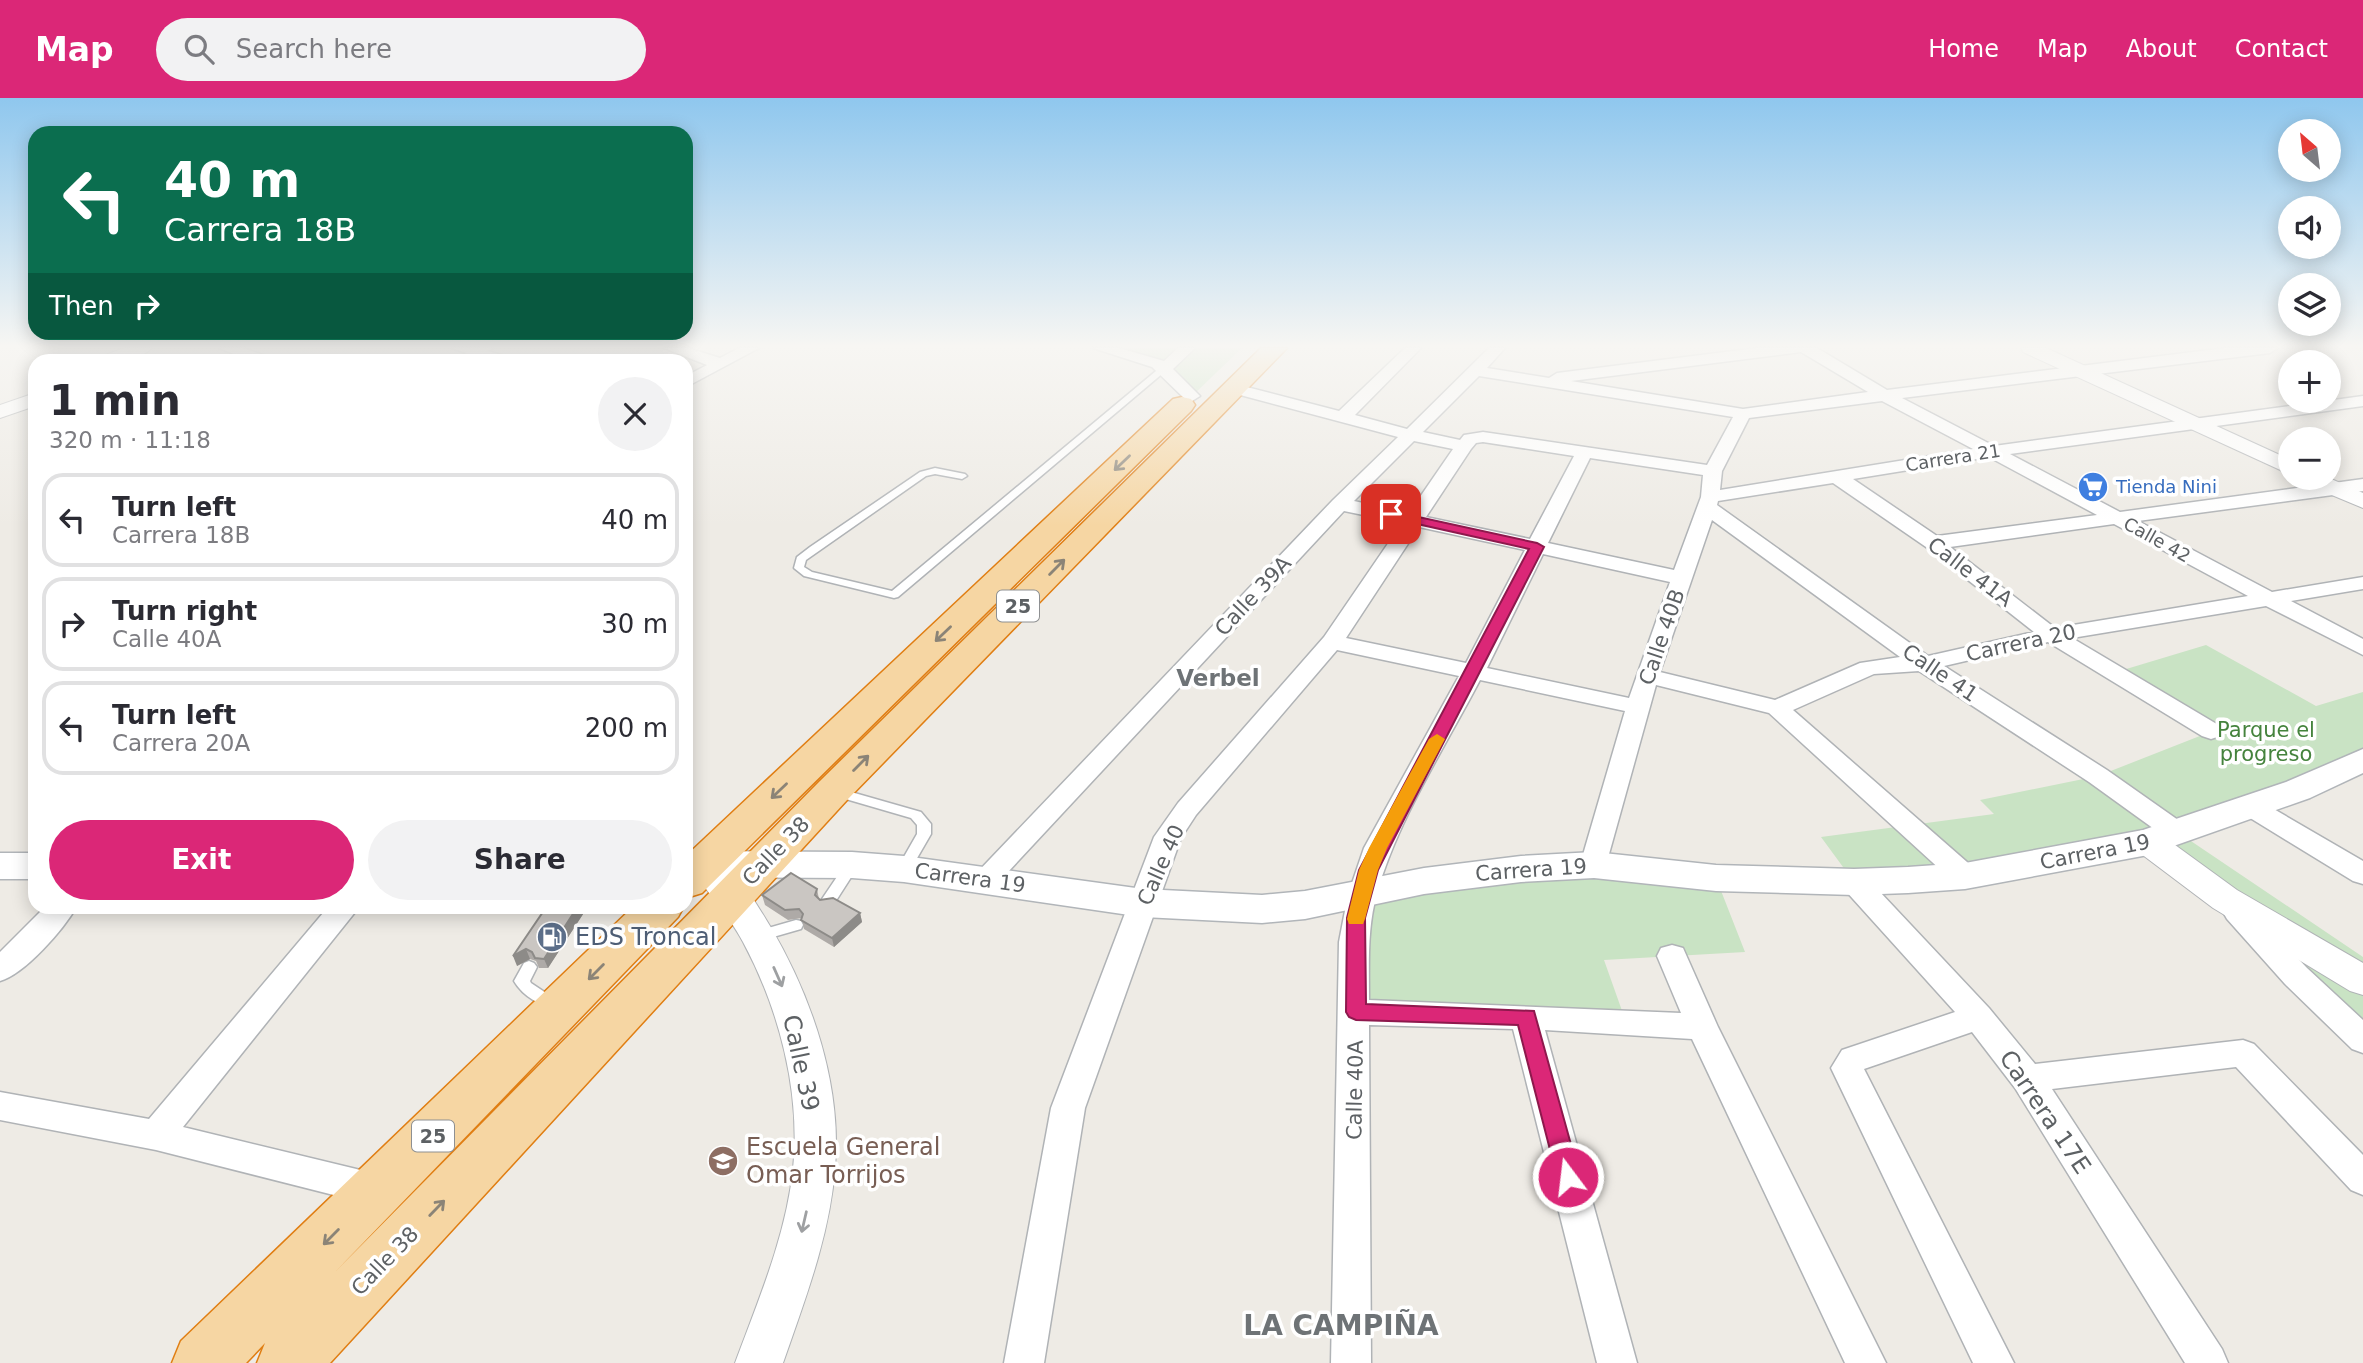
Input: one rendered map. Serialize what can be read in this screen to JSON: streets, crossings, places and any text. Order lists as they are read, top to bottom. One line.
{"streets":{"highway":["25","Calle 38"],"main road":["Carrera 19"],"street":["Carrera 21","Calle 42","Calle 41A","Calle 39A","Calle 40B","Carrera 20","Calle 41","Calle 40","Calle 39","Calle 40A","Carrera 17E"]},"crossings":[["Carrera 21","Calle 42"],["Carrera 21","Calle 41A"],["Carrera 21","Calle 40B"],["Carrera 21","Calle 41"],["Calle 42","Carrera 20"],["Calle 41A","Carrera 20"],["Calle 39A","Carrera 19"],["Calle 40B","Calle 41"],["Calle 40B","Carrera 19"],["Carrera 20","Calle 41"],["Calle 41","Carrera 19"],["Calle 38","Carrera 19"],["Calle 38","Calle 39"],["Carrera 19","Calle 40"],["Carrera 19","Calle 39"],["Carrera 19","Calle 40A"],["Carrera 19","Carrera 17E"]],"one_way":["Calle 39"],"districts":["Verbel","LA CAMPIÑA"],"parks":["Parque el progreso"],"places":{"supermarket":["Tienda Nini"],"fuel station":["EDS Troncal"],"school or university":["Escuela General Omar Torrijos"]},"north":"top left","page":{"header":"Map","search":"Search here","nav":["Home","Map","About","Contact"],"map_buttons":["+","−"],"turn":["40 m","Carrera 18B"],"then":"Then","heading":["1 min","320 m · 11:18"],"list":[{"name":"Turn left","note":"Carrera 18B","value":"40 m"},{"name":"Turn right","note":"Calle 40A","value":"30 m"},{"name":"Turn left","note":"Carrera 20A","value":"200 m"}],"buttons":["Exit","Share"]}}
